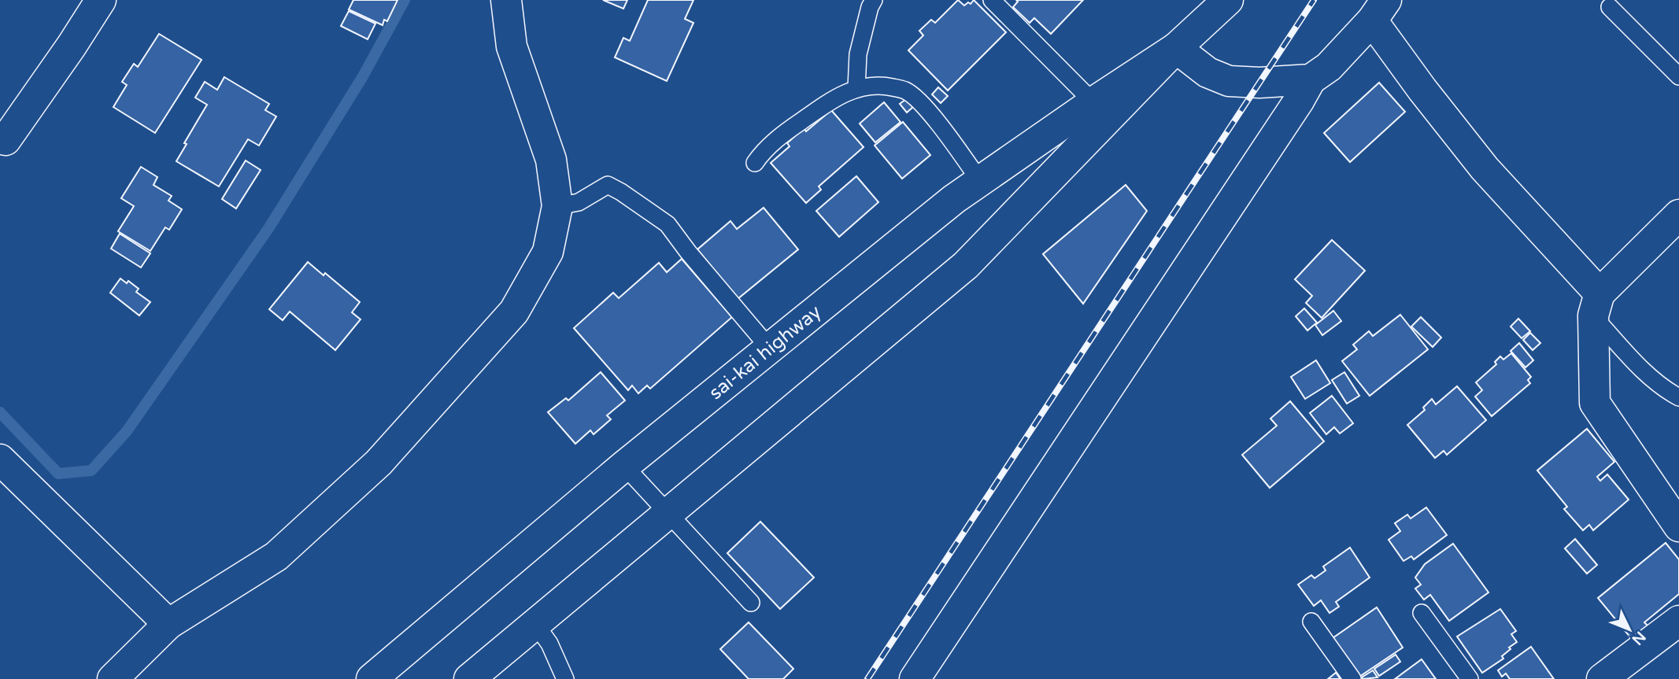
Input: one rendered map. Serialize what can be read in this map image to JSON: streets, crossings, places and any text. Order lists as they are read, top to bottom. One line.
{"streets":{"main road":["sai-kai highway"]},"north":"bottom right"}
